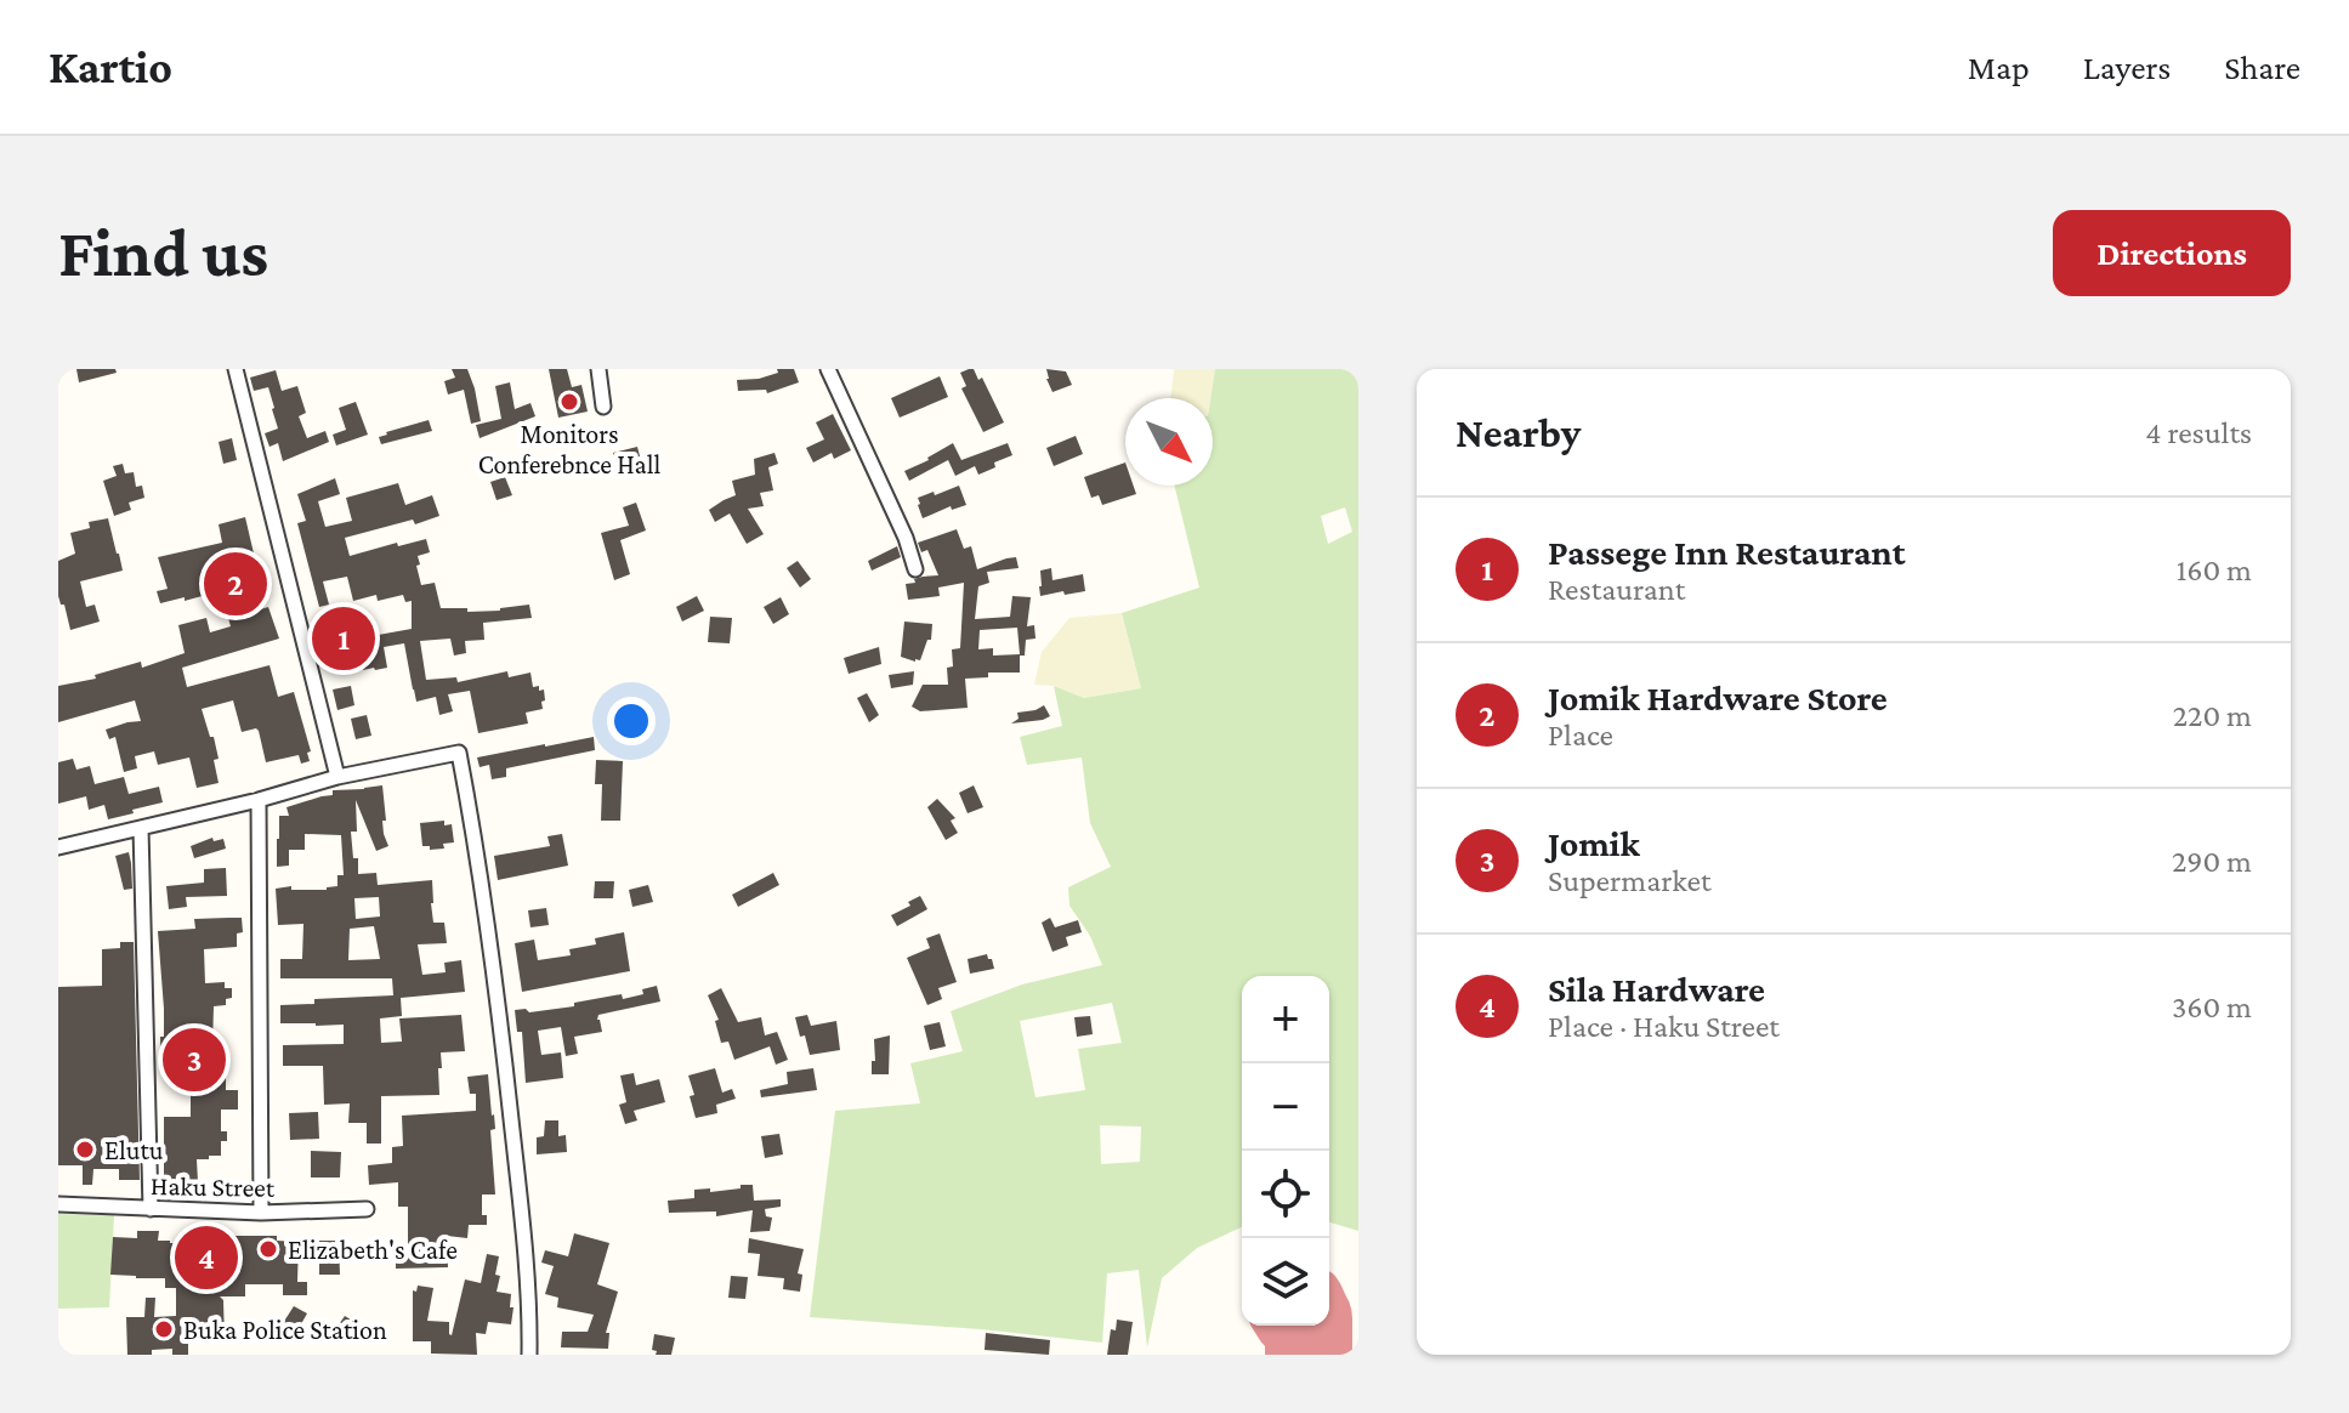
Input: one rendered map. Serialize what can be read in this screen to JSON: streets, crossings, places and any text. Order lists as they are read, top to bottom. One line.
{"streets":{"street":["Haku Street"]},"places":["Monitors Conferebnce Hall","Elutu","Elizabeth's Cafe","Buka Police Station"],"north":"bottom right","page":{"header":"Kartio","nav":["Map","Layers","Share"],"buttons":"Directions","title":"Find us","heading":["Nearby","4 results"],"list":[{"mark":"1","name":"Passege Inn Restaurant","note":"Restaurant","value":"160 m"},{"mark":"2","name":"Jomik Hardware Store","note":"Place","value":"220 m"},{"mark":"3","name":"Jomik","note":"Supermarket","value":"290 m"},{"mark":"4","name":"Sila Hardware","note":"Place · Haku Street","value":"360 m"}],"pins":["2","1","3","4"],"map_buttons":["+","−"]}}
